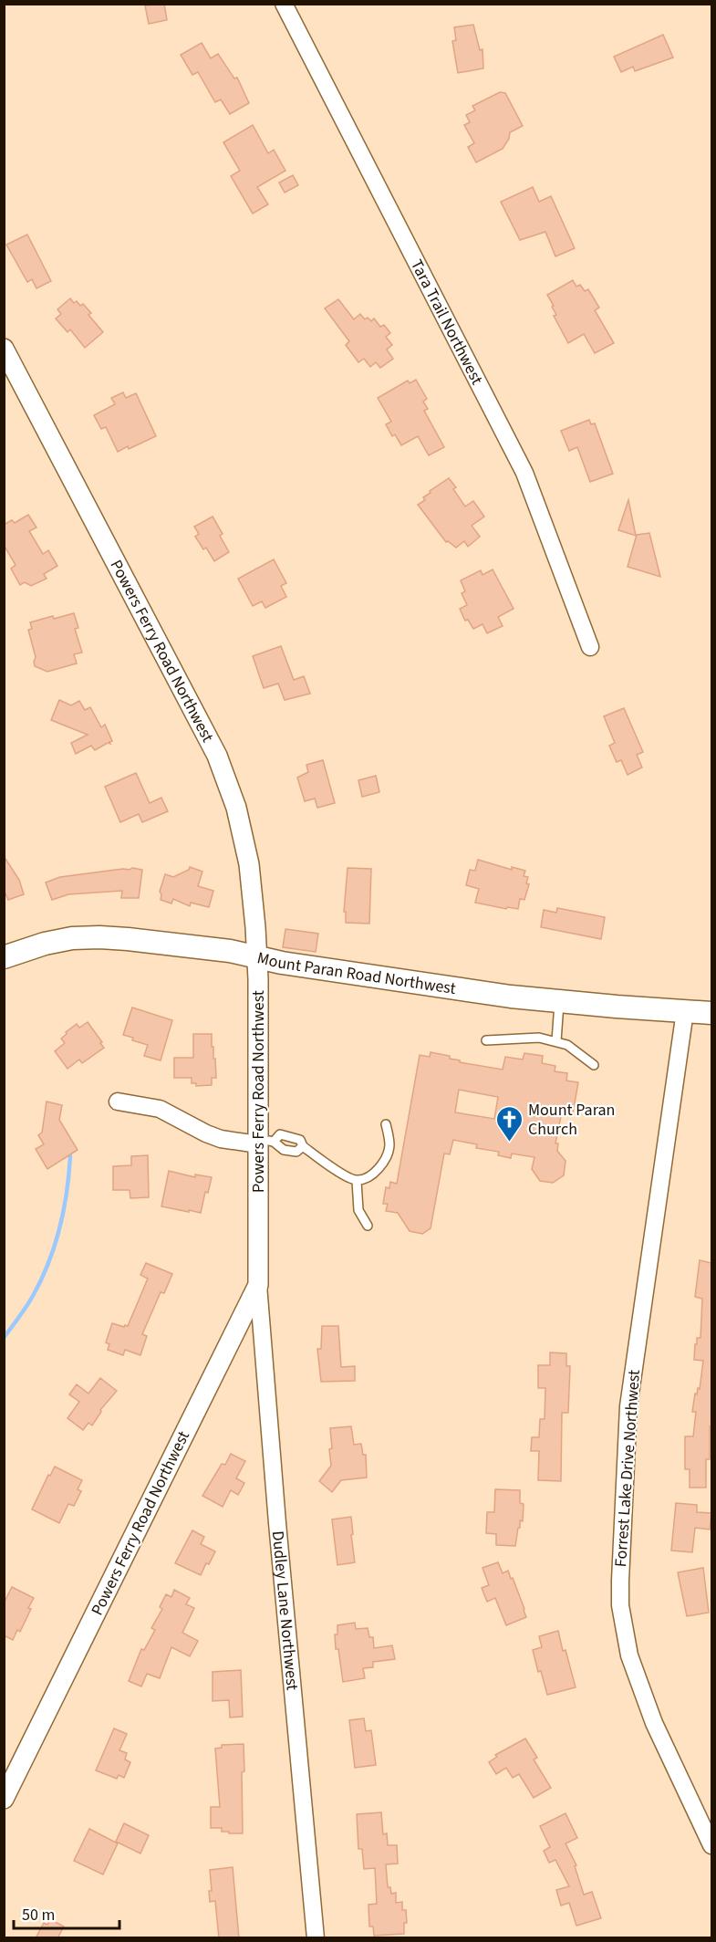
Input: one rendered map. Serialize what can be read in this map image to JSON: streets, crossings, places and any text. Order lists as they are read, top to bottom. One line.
{"streets":{"main road":["Mount Paran Road Northwest"],"street":["Tara Trail Northwest","Powers Ferry Road Northwest","Forrest Lake Drive Northwest","Dudley Lane Northwest"]},"crossings":[["Powers Ferry Road Northwest","Mount Paran Road Northwest"],["Powers Ferry Road Northwest","Dudley Lane Northwest"],["Mount Paran Road Northwest","Forrest Lake Drive Northwest"]],"places":{"church":["Mount Paran Church"]},"scale_bar":"50 m"}
